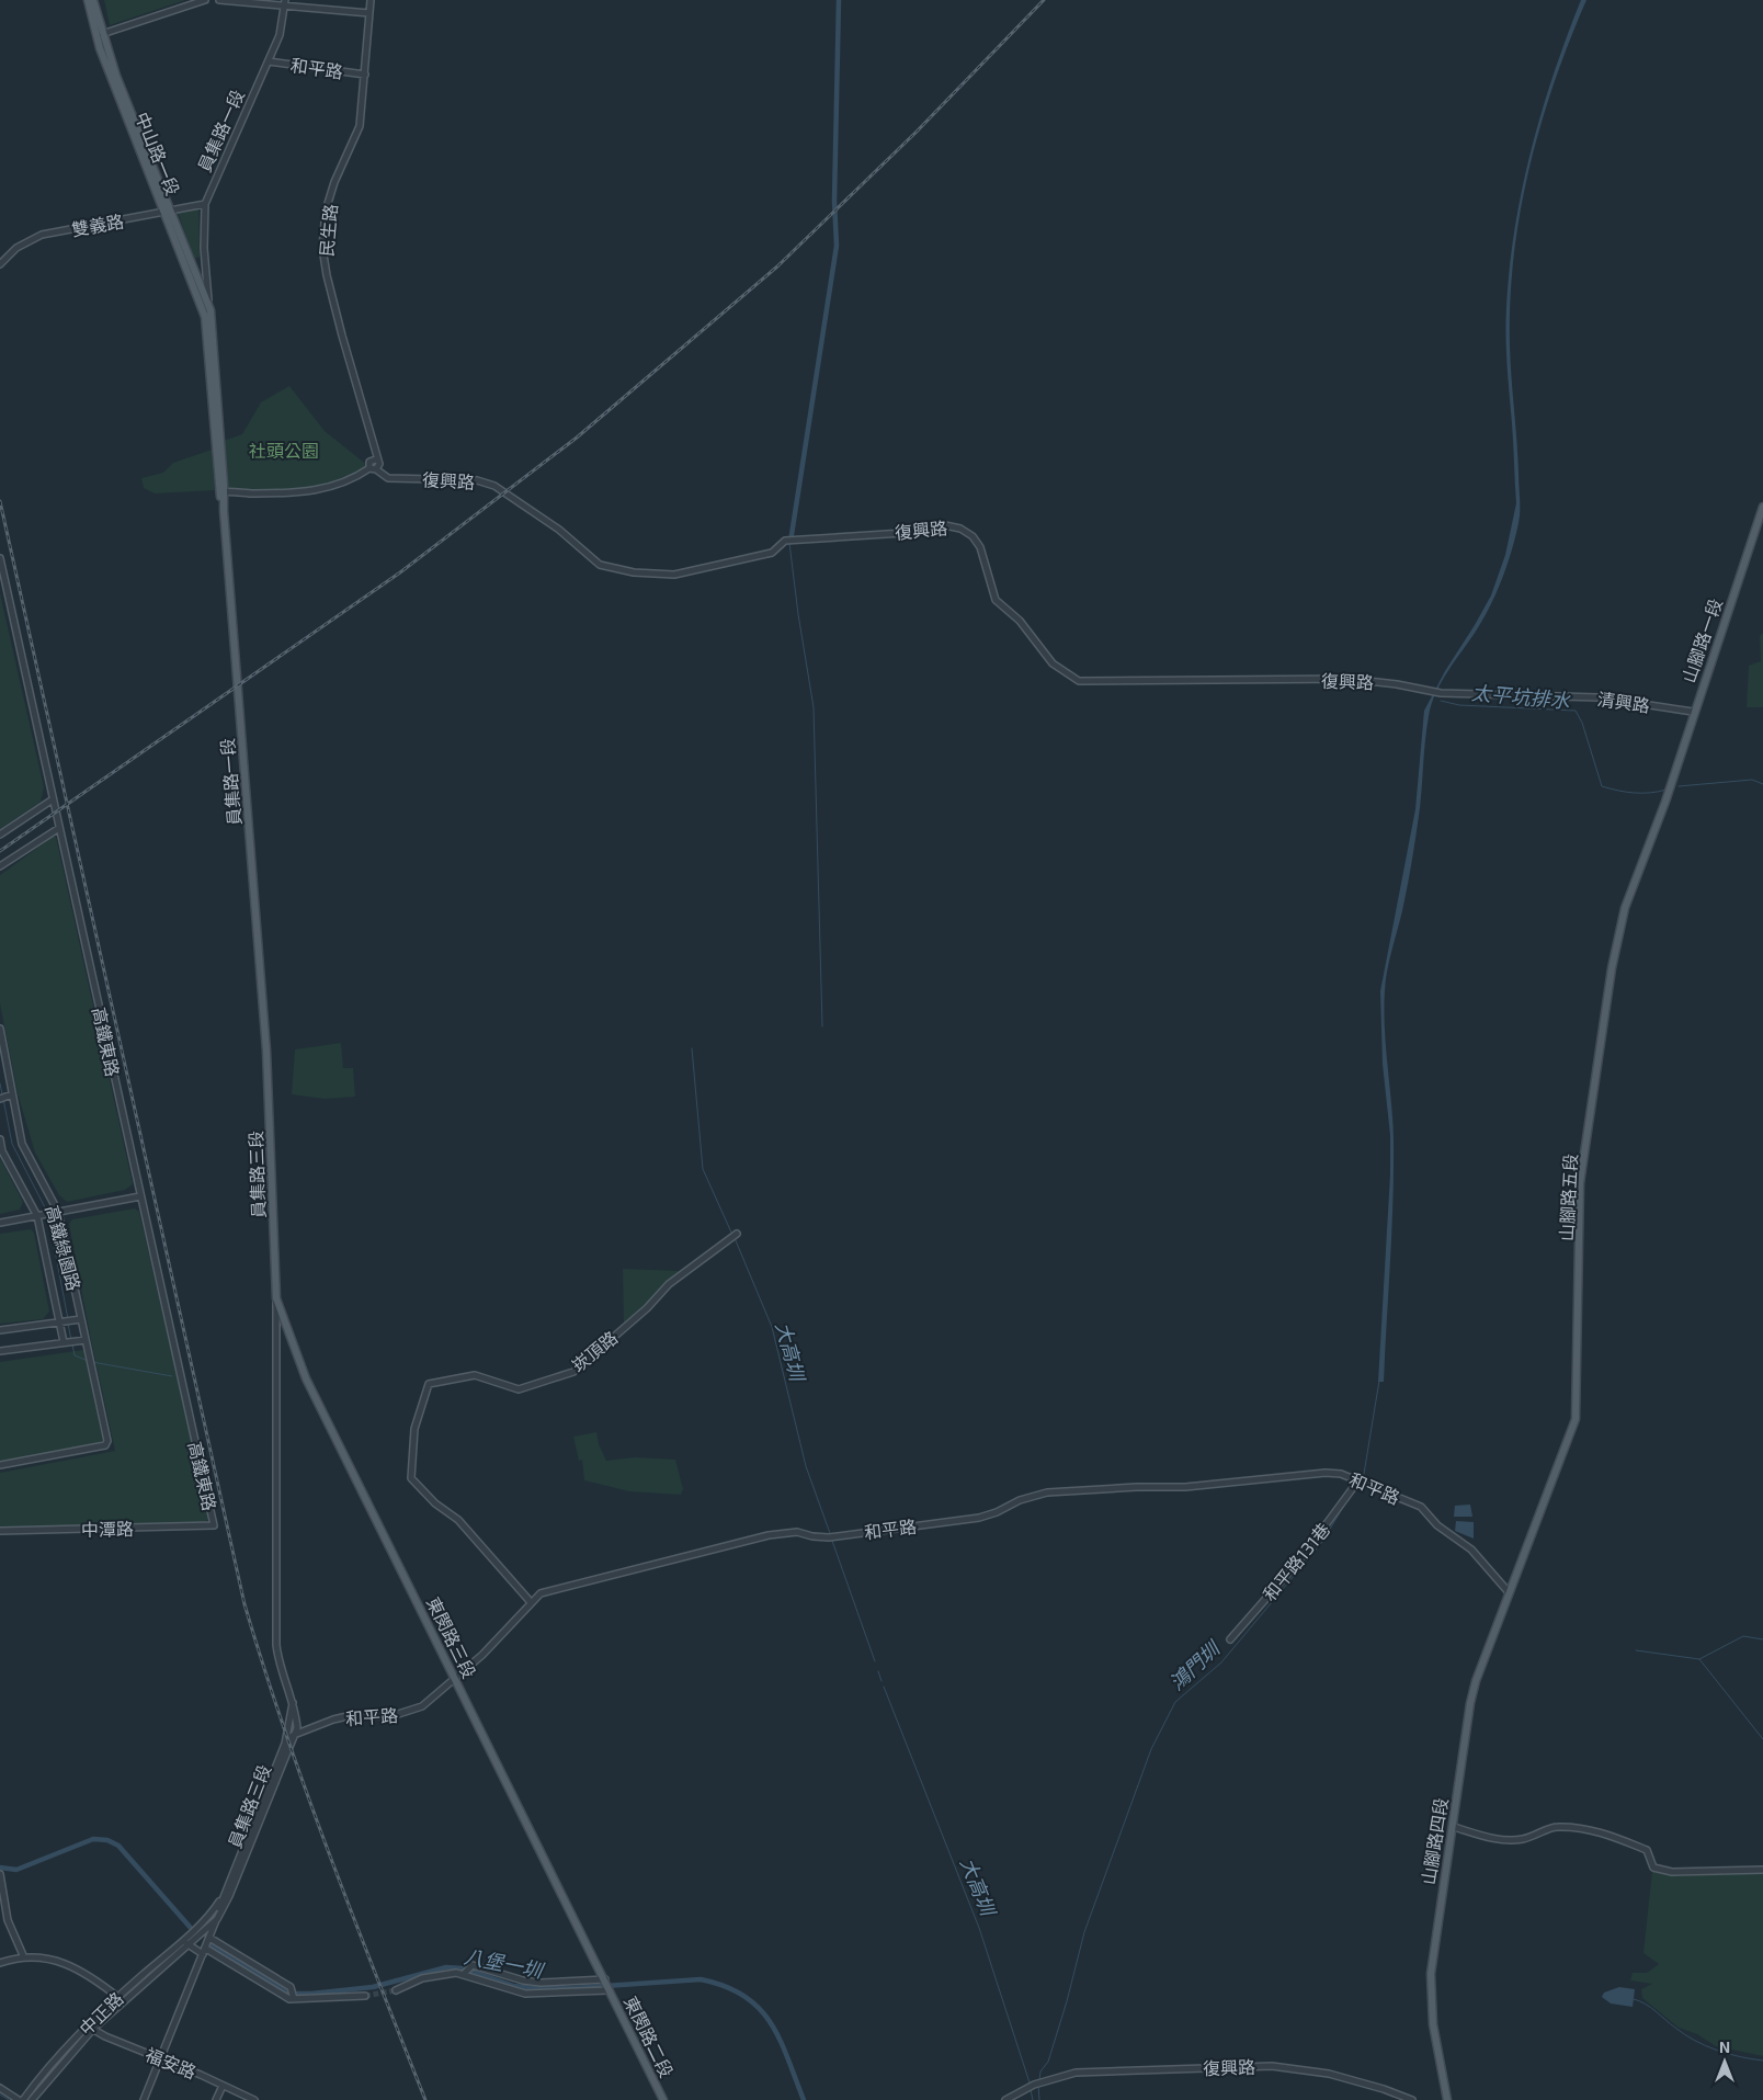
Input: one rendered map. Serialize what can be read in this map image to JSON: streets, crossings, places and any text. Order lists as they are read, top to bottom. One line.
{"streets":{"main road":["員集路一段","中山路一段","山腳路一段","員集路三段","山腳路五段","東閔路三段","山腳路四段","東閔路二段"],"street":["和平路","雙義路","民生路","復興路","清興路","高鐵東路","高鐵綠園路","崁頂路","中潭路","和平路131巷","中正路","福安路"]},"crossings":[["和平路","員集路一段"],["和平路","民生路"],["和平路","員集路三段"],["和平路","山腳路五段"],["和平路","崁頂路"],["和平路","和平路131巷"],["和平路","東閔路三段"],["和平路","山腳路四段"],["員集路一段","中山路一段"],["員集路一段","雙義路"],["員集路一段","員集路三段"],["中山路一段","雙義路"],["民生路","復興路"],["復興路","清興路"],["山腳路一段","清興路"],["山腳路一段","山腳路五段"],["高鐵東路","中潭路"],["員集路三段","東閔路三段"],["山腳路五段","山腳路四段"],["東閔路三段","東閔路二段"],["中正路","福安路"]],"water":["太平坑排水","大高圳","鴻門圳","八堡一圳"],"parks":["社頭公園"],"north":"top"}
